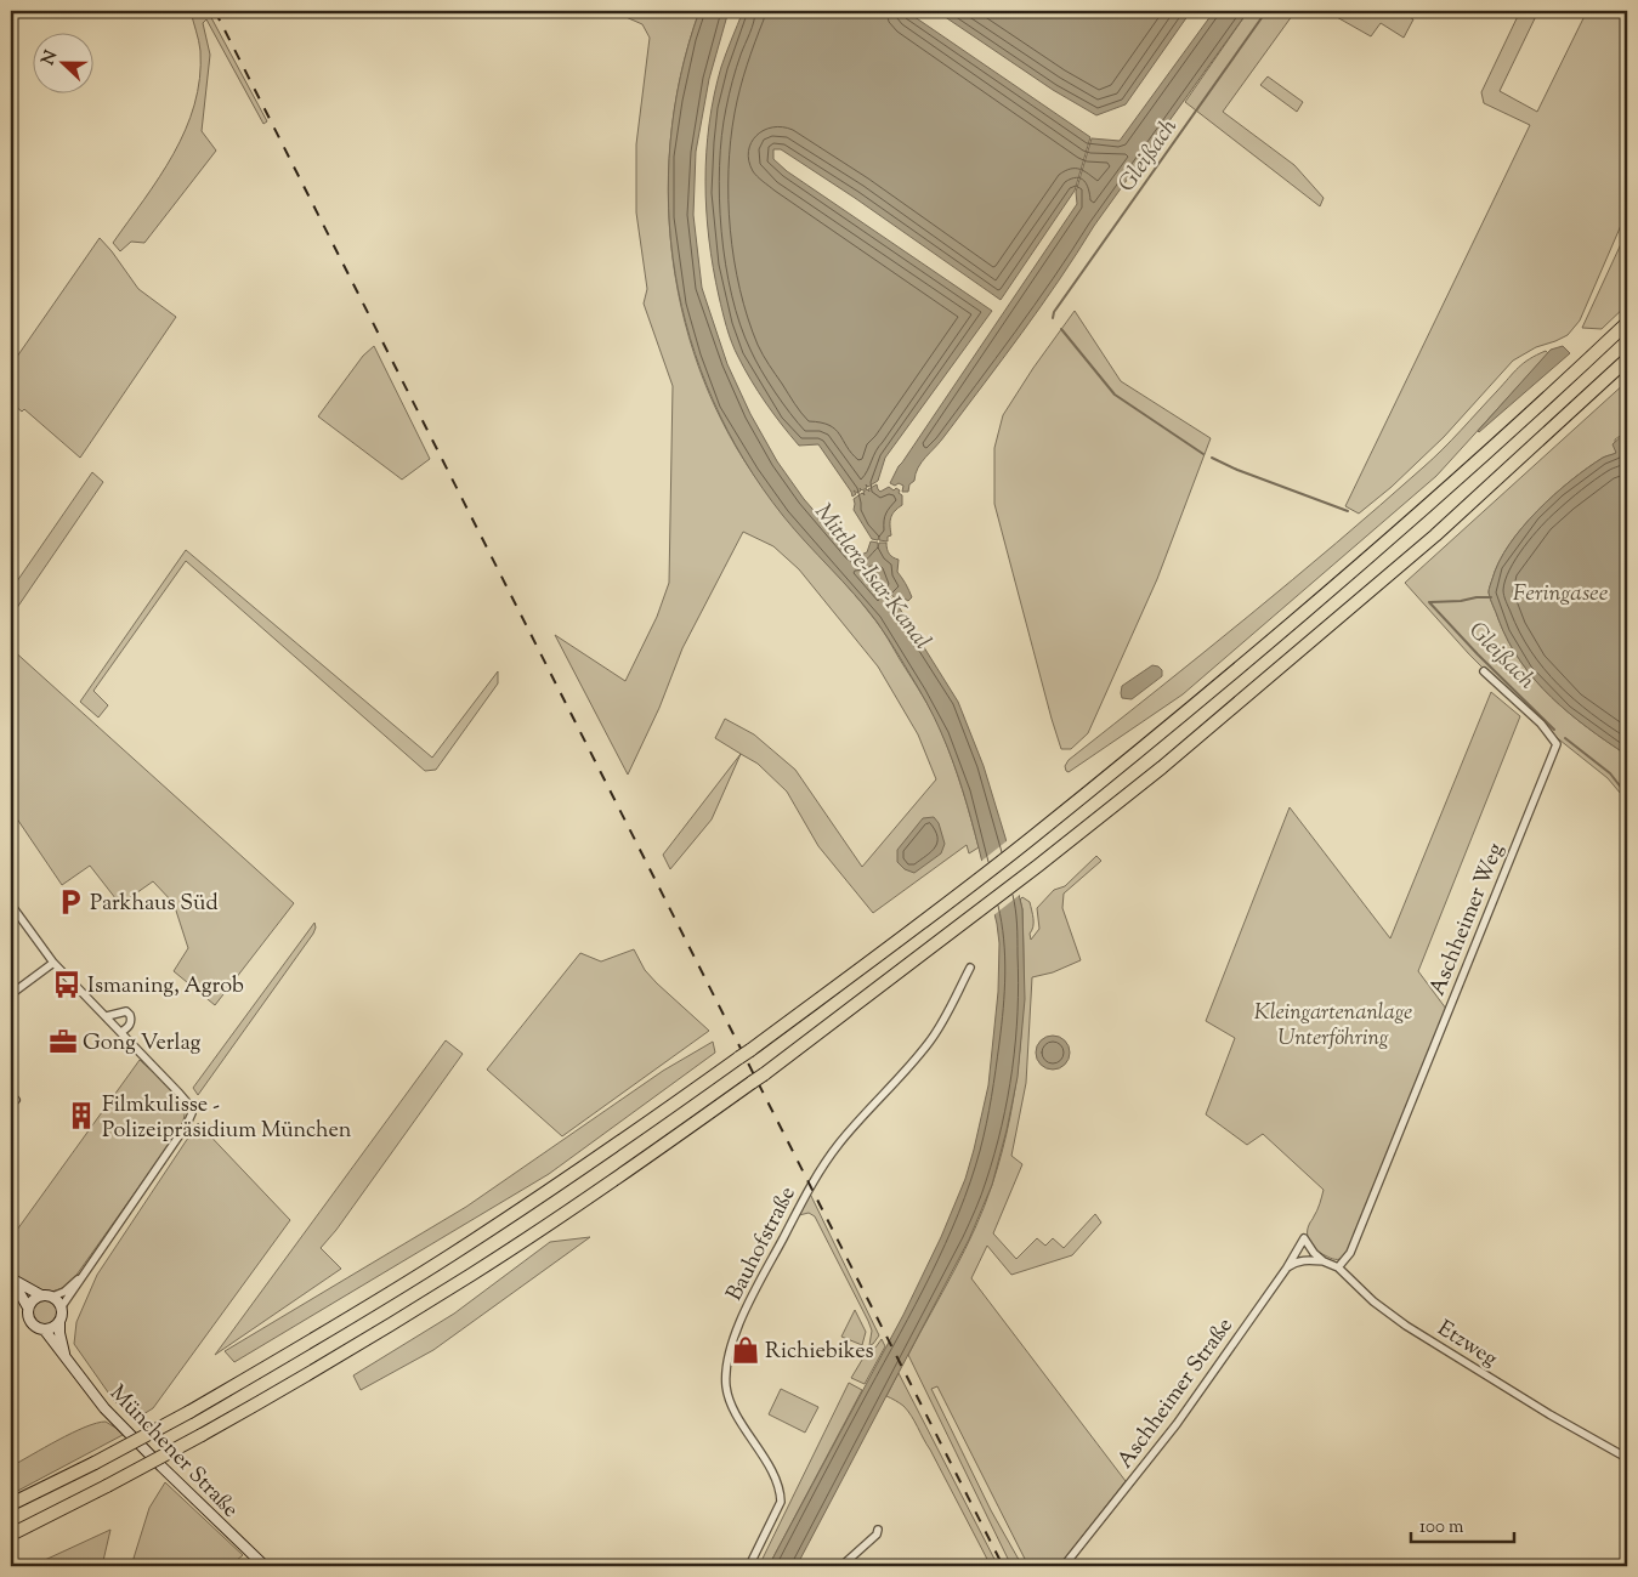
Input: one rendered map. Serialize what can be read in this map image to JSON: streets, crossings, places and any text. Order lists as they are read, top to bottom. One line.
{"streets":{"main road":["Münchener Straße"],"street":["Aschheimer Weg","Bauhofstraße","Etzweg","Aschheimer Straße"]},"crossings":[["Aschheimer Weg","Etzweg"],["Etzweg","Aschheimer Straße"]],"water":["Gleißach","Mittlere-Isar-Kanal","Feringasee"],"parks":["Kleingartenanlage Unterföhring"],"places":{"parking":["Parkhaus Süd"],"bus stop":["Ismaning, Agrob"],"office":["Gong Verlag"],"building":["Filmkulisse - Polizeipräsidium München"],"shop":["Richiebikes"]},"scale_bar":"100 m","north":"left"}
